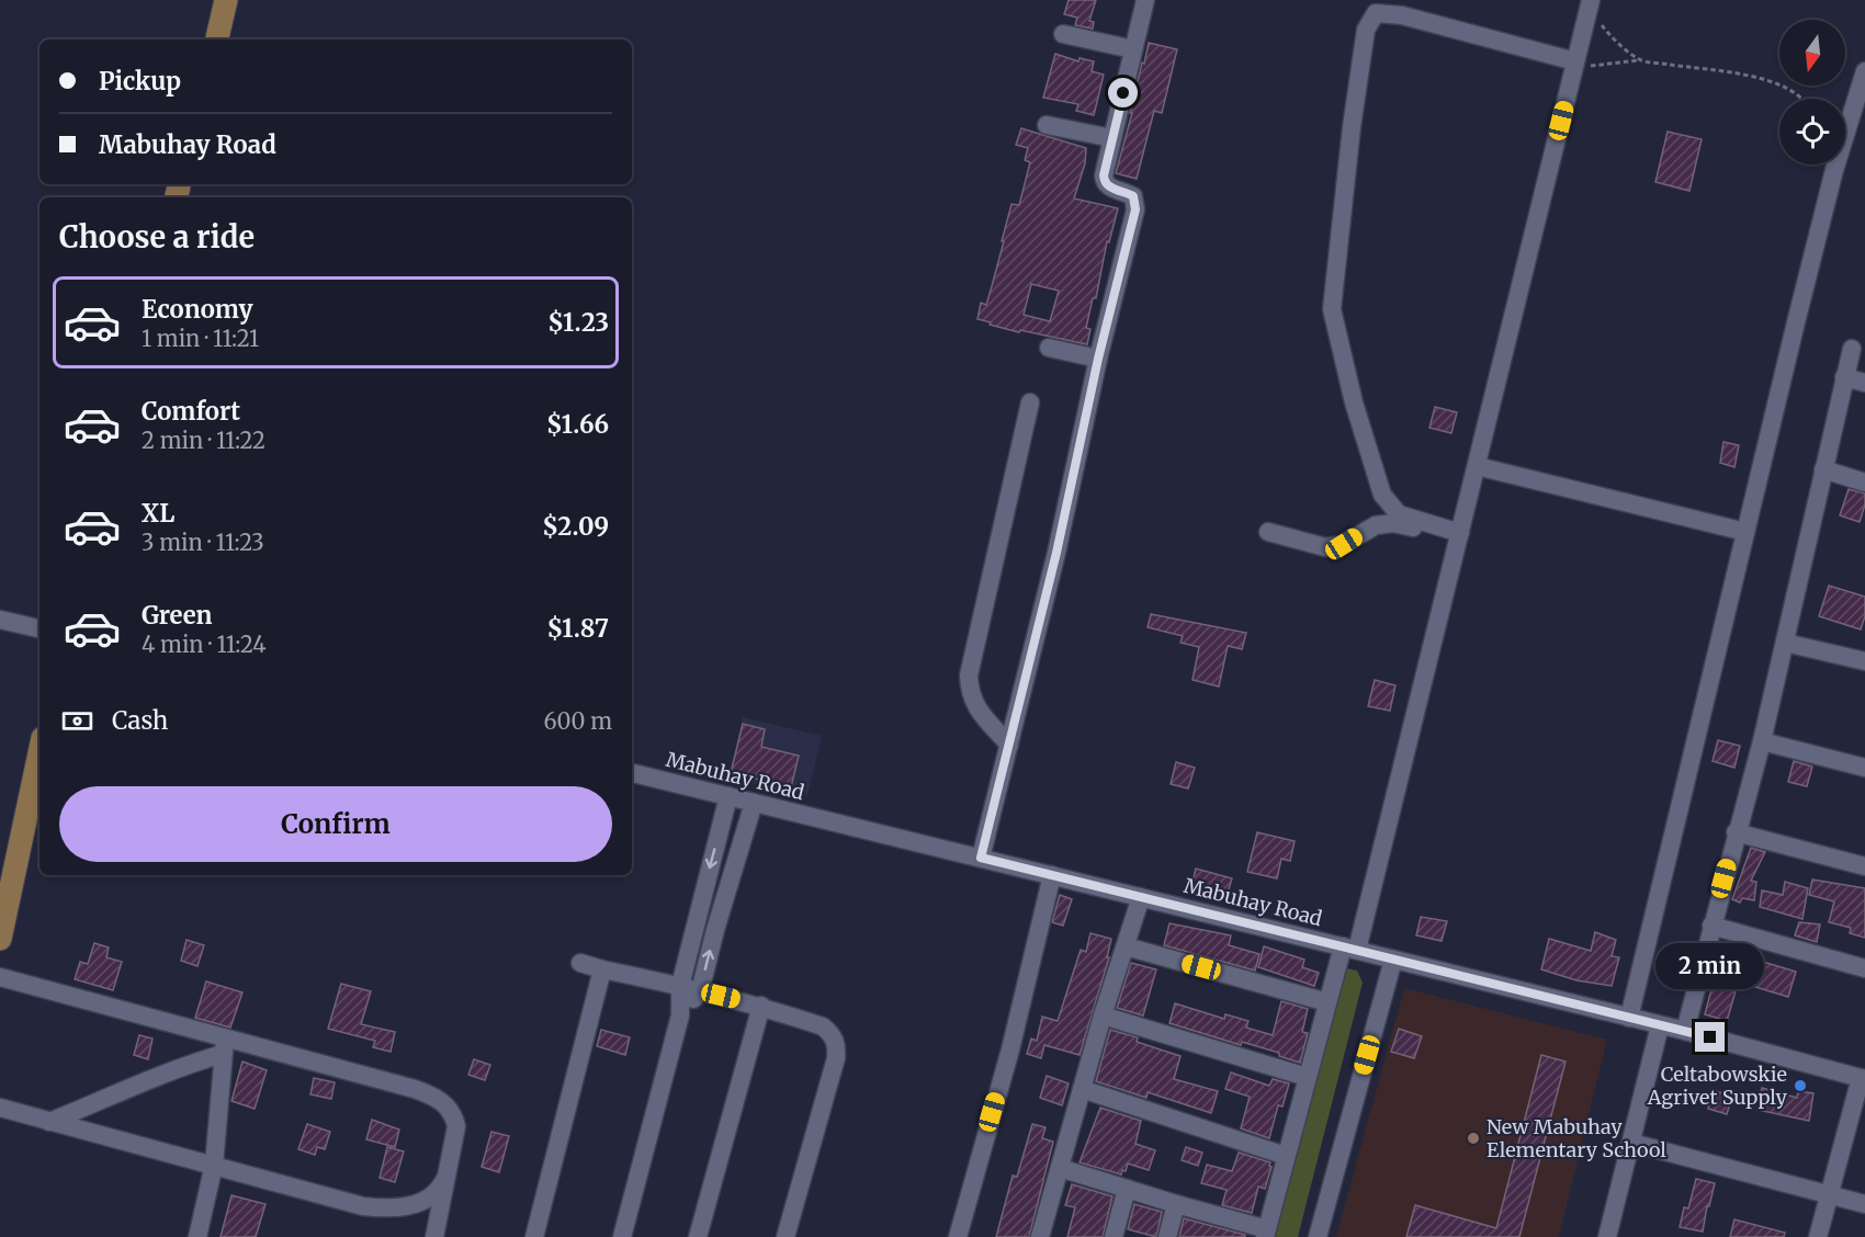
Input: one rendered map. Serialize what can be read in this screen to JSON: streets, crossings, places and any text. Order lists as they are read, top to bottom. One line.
{"streets":{"street":["Mabuhay Road"]},"places":["Celtabowskie Agrivet Supply","New Mabuhay Elementary School"],"north":"bottom","page":{"banner":["Pickup","Mabuhay Road"],"heading":"Choose a ride","list":[{"name":"Economy","note":"1 min · 11:21","value":"$1.23"},{"name":"Comfort","note":"2 min · 11:22","value":"$1.66"},{"name":"XL","note":"3 min · 11:23","value":"$2.09"},{"name":"Green","note":"4 min · 11:24","value":"$1.87"}],"pay":["Cash","600 m"],"buttons":"Confirm","bubble":"2 min"}}
